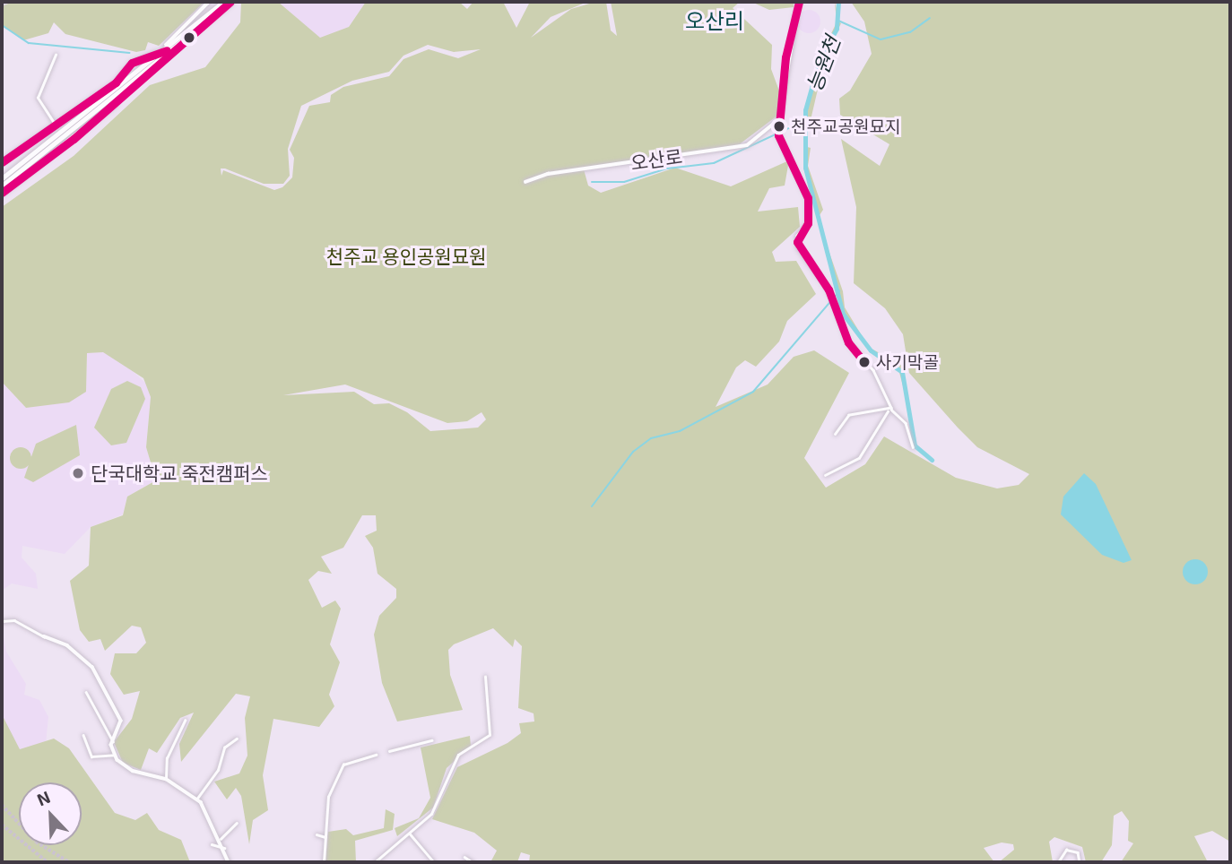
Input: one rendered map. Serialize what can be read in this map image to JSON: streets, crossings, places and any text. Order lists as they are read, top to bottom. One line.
{"streets":{"street":["오산로"]},"districts":["오산리"],"water":["능원천"],"parks":["천주교 용인공원묘원"],"places":["천주교공원묘지","사기막골","단국대학교 죽전캠퍼스"],"north":"top left"}
